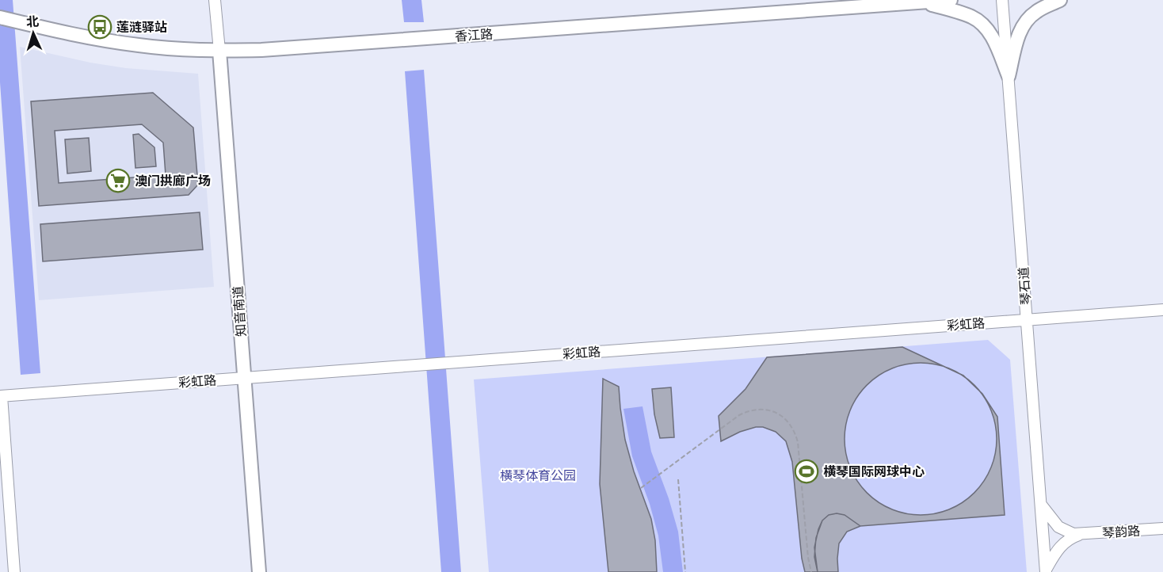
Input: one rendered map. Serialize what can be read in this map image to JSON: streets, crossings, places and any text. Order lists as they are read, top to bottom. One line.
{"streets":{"main road":["香江路","知音南道"],"street":["琴石道","彩虹路","琴韵路"]},"crossings":[["香江路","知音南道"],["琴石道","彩虹路"],["琴石道","琴韵路"],["知音南道","彩虹路"]],"parks":["横琴体育公园"],"places":{"bus stop":["莲涟驿站"],"supermarket":["澳门拱廊广场"],"sports":["横琴国际网球中心"]},"north":"top"}
